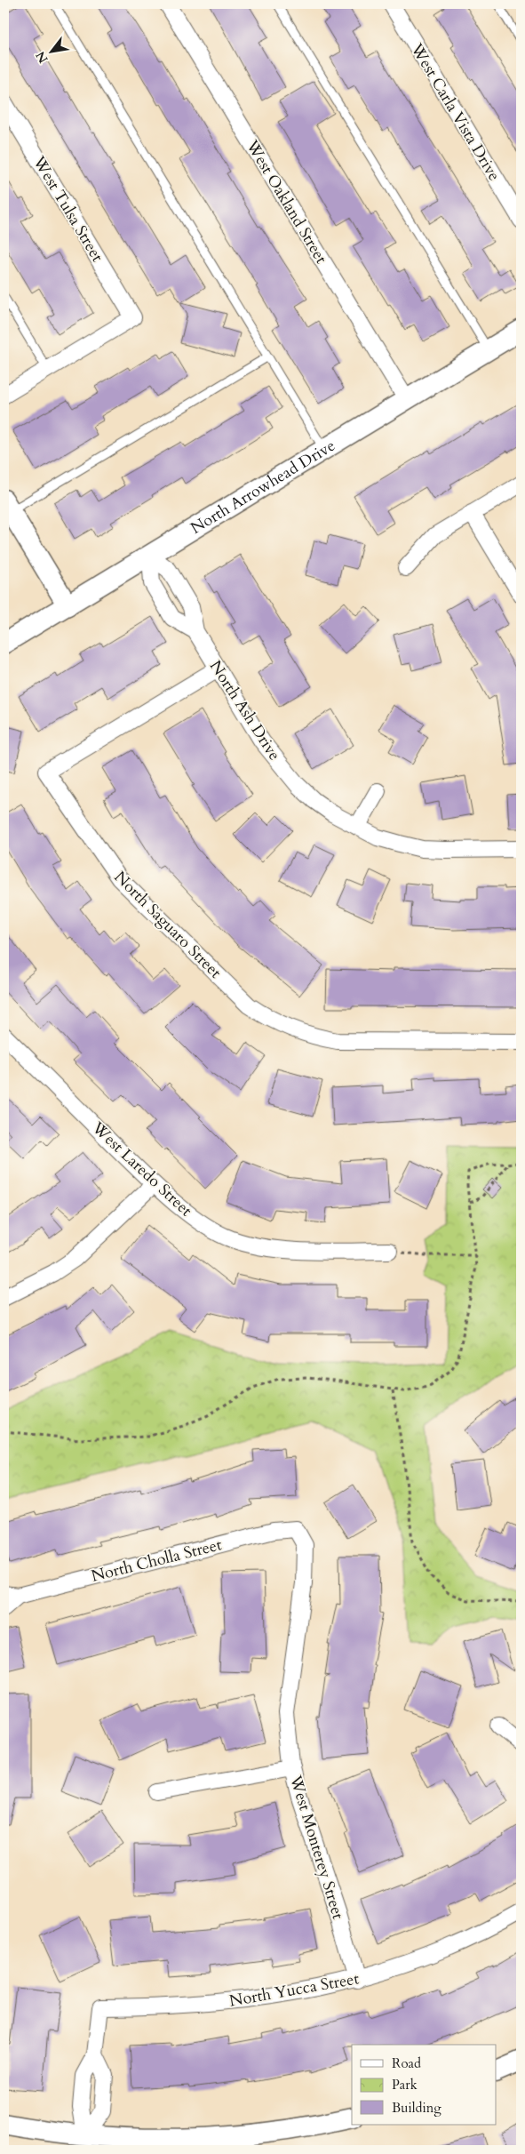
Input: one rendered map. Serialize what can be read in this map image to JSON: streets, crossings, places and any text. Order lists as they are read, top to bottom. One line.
{"streets":{"street":["West Carla Vista Drive","West Oakland Street","West Tulsa Street","North Arrowhead Drive","North Ash Drive","North Saguaro Street","West Laredo Street","North Cholla Street","West Monterey Street","North Yucca Street"]},"crossings":[["West Oakland Street","North Arrowhead Drive"],["North Arrowhead Drive","North Ash Drive"],["North Ash Drive","North Saguaro Street"],["North Cholla Street","West Monterey Street"],["West Monterey Street","North Yucca Street"]],"legend":["Road","Park","Building"],"north":"bottom left"}
